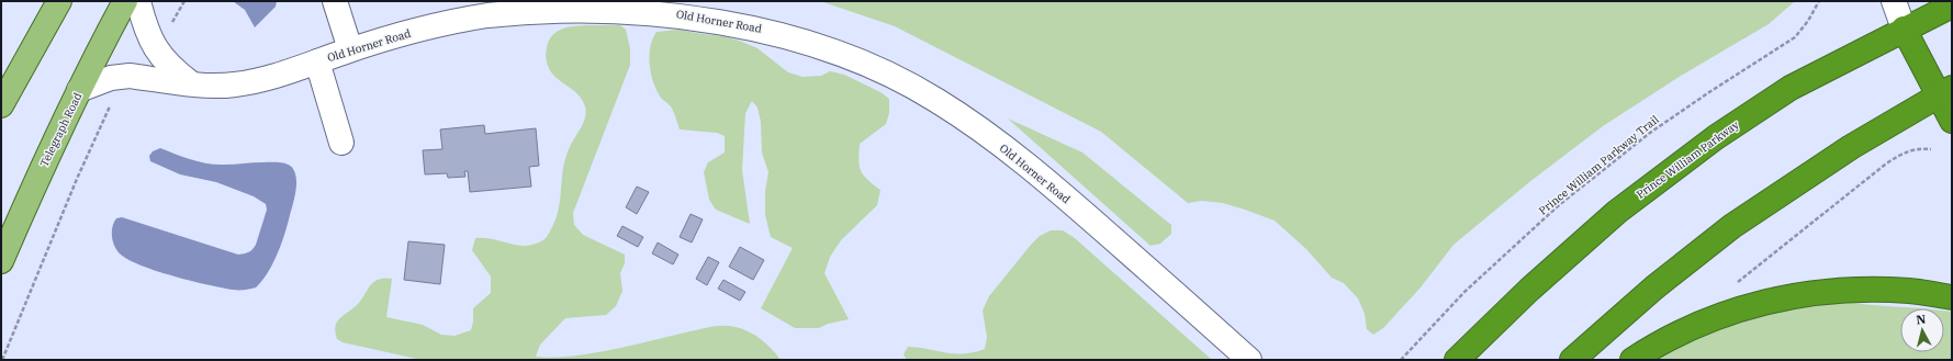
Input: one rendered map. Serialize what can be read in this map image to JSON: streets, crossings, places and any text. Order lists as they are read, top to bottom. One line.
{"streets":{"highway":["Prince William Parkway"],"main road":["Telegraph Road"],"street":["Old Horner Road"],"path":["Prince William Parkway Trail"]},"crossings":[["Old Horner Road","Telegraph Road"]],"north":"top"}
